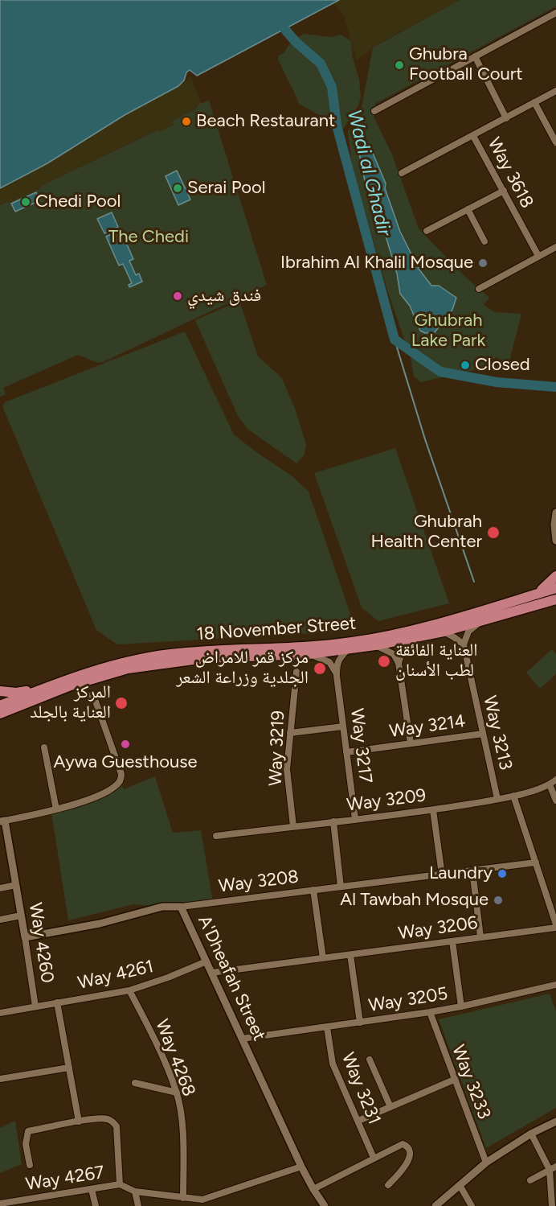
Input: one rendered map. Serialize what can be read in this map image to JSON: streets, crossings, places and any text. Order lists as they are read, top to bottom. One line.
{"streets":{"main road":["18 November Street"],"street":["Way 3618","Way 3214","Way 3213","Way 3217","Way 3219","Way 3209","Way 3208","Way 3206","Way 4260","Way 4261","A'Dheafah Street","Way 3205","Way 4268","Way 3233","Way 3231","Way 4267"]},"crossings":[["18 November Street","Way 3217"],["Way 3214","Way 3213"],["Way 3214","Way 3217"],["Way 3213","Way 3209"],["Way 3217","Way 3209"],["Way 3219","Way 3209"],["Way 3208","A'Dheafah Street"],["Way 3206","A'Dheafah Street"],["Way 3206","Way 3205"],["Way 4260","Way 4261"],["Way 4260","A'Dheafah Street"],["Way 4261","A'Dheafah Street"],["Way 4261","Way 4268"],["A'Dheafah Street","Way 3205"],["A'Dheafah Street","Way 4267"],["Way 3205","Way 3233"],["Way 3205","Way 3231"],["Way 4268","Way 4267"]],"water":["Wadi al Ghadir"],"parks":["The Chedi","Ghubrah Lake Park"],"places":["Ghubra Football Court","Beach Restaurant","Serai Pool","Chedi Pool","Ibrahim Al Khalil Mosque","فندق شيدي","Closed","Ghubrah Health Center","العناية الفائقة لطب الأسنان","مركز قمر للامراض الجلدية وزراعة الشعر","المركز العناية بالجلد","Aywa Guesthouse","Laundry","Al Tawbah Mosque"]}
